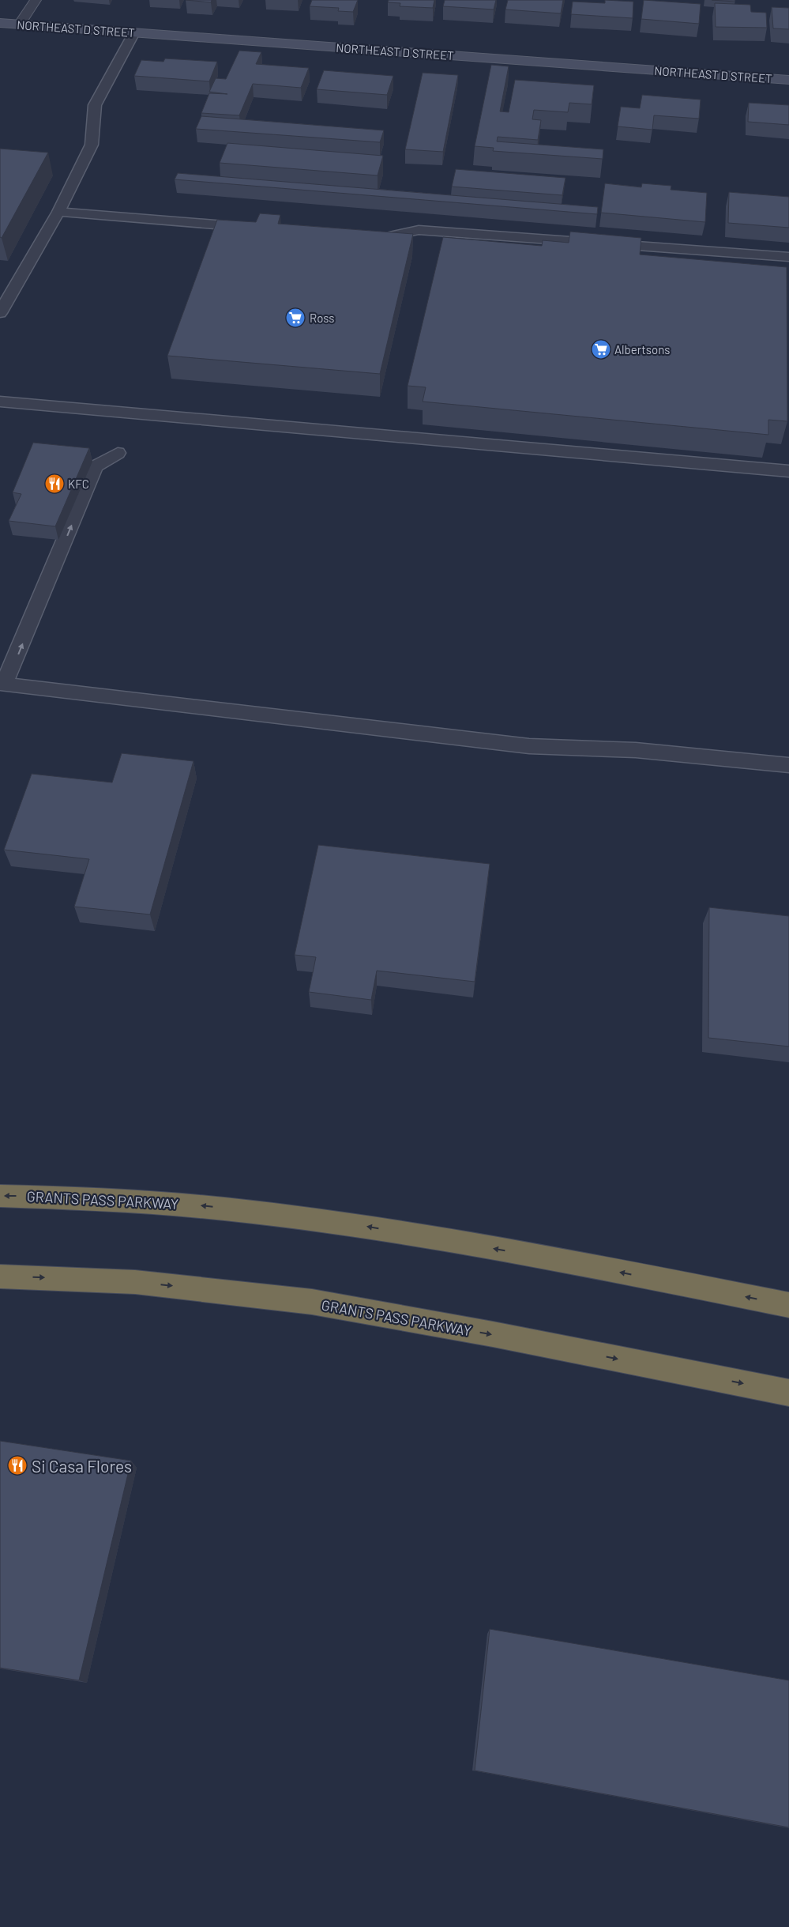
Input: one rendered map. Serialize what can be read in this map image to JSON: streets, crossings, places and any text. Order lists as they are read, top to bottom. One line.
{"streets":{"highway":["GRANTS PASS PARKWAY"],"street":["NORTHEAST D STREET"]},"places":{"supermarket":["Ross","Albertsons"],"restaurant":["KFC","Si Casa Flores"]}}
